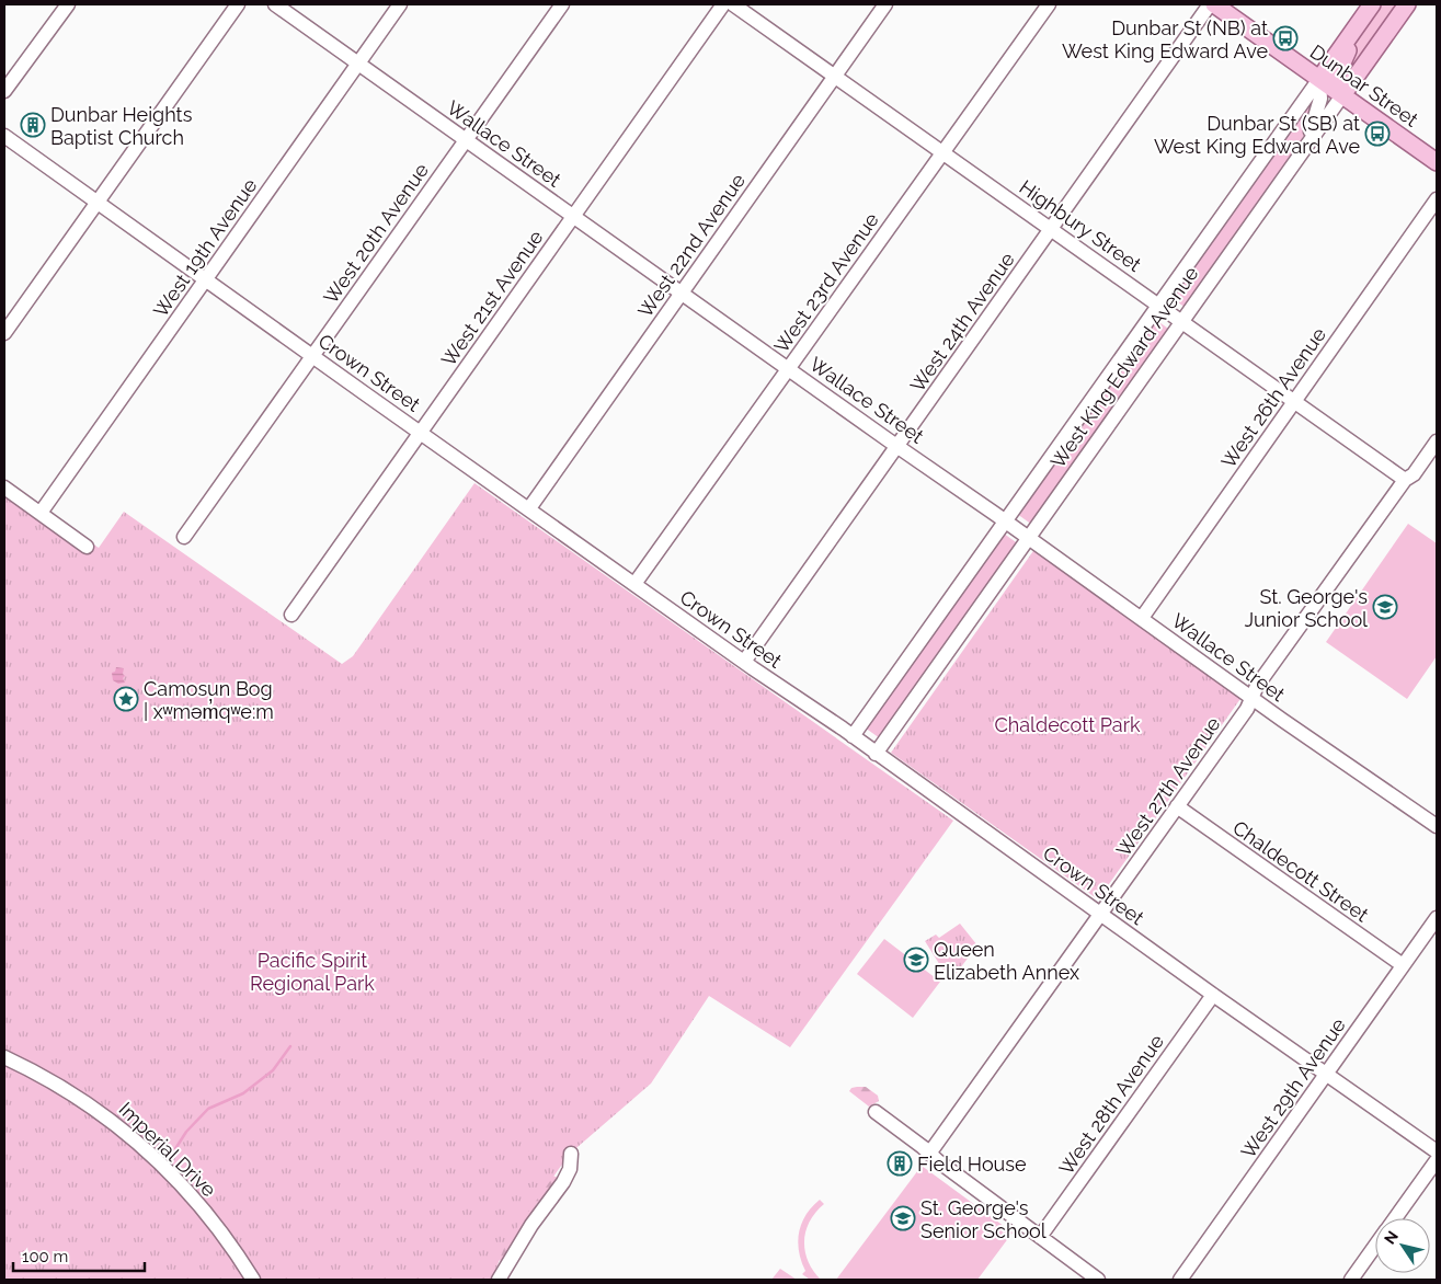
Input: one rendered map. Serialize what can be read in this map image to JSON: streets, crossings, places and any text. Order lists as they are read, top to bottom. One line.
{"streets":{"main road":["Dunbar Street","West King Edward Avenue"],"street":["Wallace Street","Highbury Street","West 20th Avenue","West 22nd Avenue","West 19th Avenue","West 23rd Avenue","West 21st Avenue","West 24th Avenue","Crown Street","West 26th Avenue","West 27th Avenue","Chaldecott Street","West 29th Avenue","West 28th Avenue","Imperial Drive"]},"crossings":[["Dunbar Street","West 24th Avenue"],["Dunbar Street","West King Edward Avenue"],["Wallace Street","West 20th Avenue"],["Wallace Street","West 22nd Avenue"],["Wallace Street","West 19th Avenue"],["Wallace Street","West 23rd Avenue"],["Wallace Street","West 21st Avenue"],["Wallace Street","West 24th Avenue"],["Wallace Street","West King Edward Avenue"],["Wallace Street","West 26th Avenue"],["Wallace Street","West 27th Avenue"],["Highbury Street","West 22nd Avenue"],["Highbury Street","West 23rd Avenue"],["Highbury Street","West 24th Avenue"],["Highbury Street","West King Edward Avenue"],["Highbury Street","West 26th Avenue"],["Highbury Street","West 27th Avenue"],["West 20th Avenue","Crown Street"],["West 22nd Avenue","Crown Street"],["West 19th Avenue","Crown Street"],["West 23rd Avenue","Crown Street"],["West 21st Avenue","Crown Street"],["West 24th Avenue","Crown Street"],["West King Edward Avenue","Crown Street"],["Crown Street","West 27th Avenue"],["Crown Street","West 29th Avenue"],["Crown Street","West 28th Avenue"],["West 27th Avenue","Chaldecott Street"],["Chaldecott Street","West 29th Avenue"]],"parks":["Chaldecott Park","Pacific Spirit Regional Park"],"places":{"bus stop":["Dunbar St (NB) at West King Edward Ave","Dunbar St (SB) at West King Edward Ave"],"building":["Dunbar Heights Baptist Church","Field House"],"school or university":["St. George's Junior School","Queen Elizabeth Annex","St. George's Senior School"],"place":["Camosun Bog | xʷməm̓qʷe:m"]},"scale_bar":"100 m","north":"top left"}
